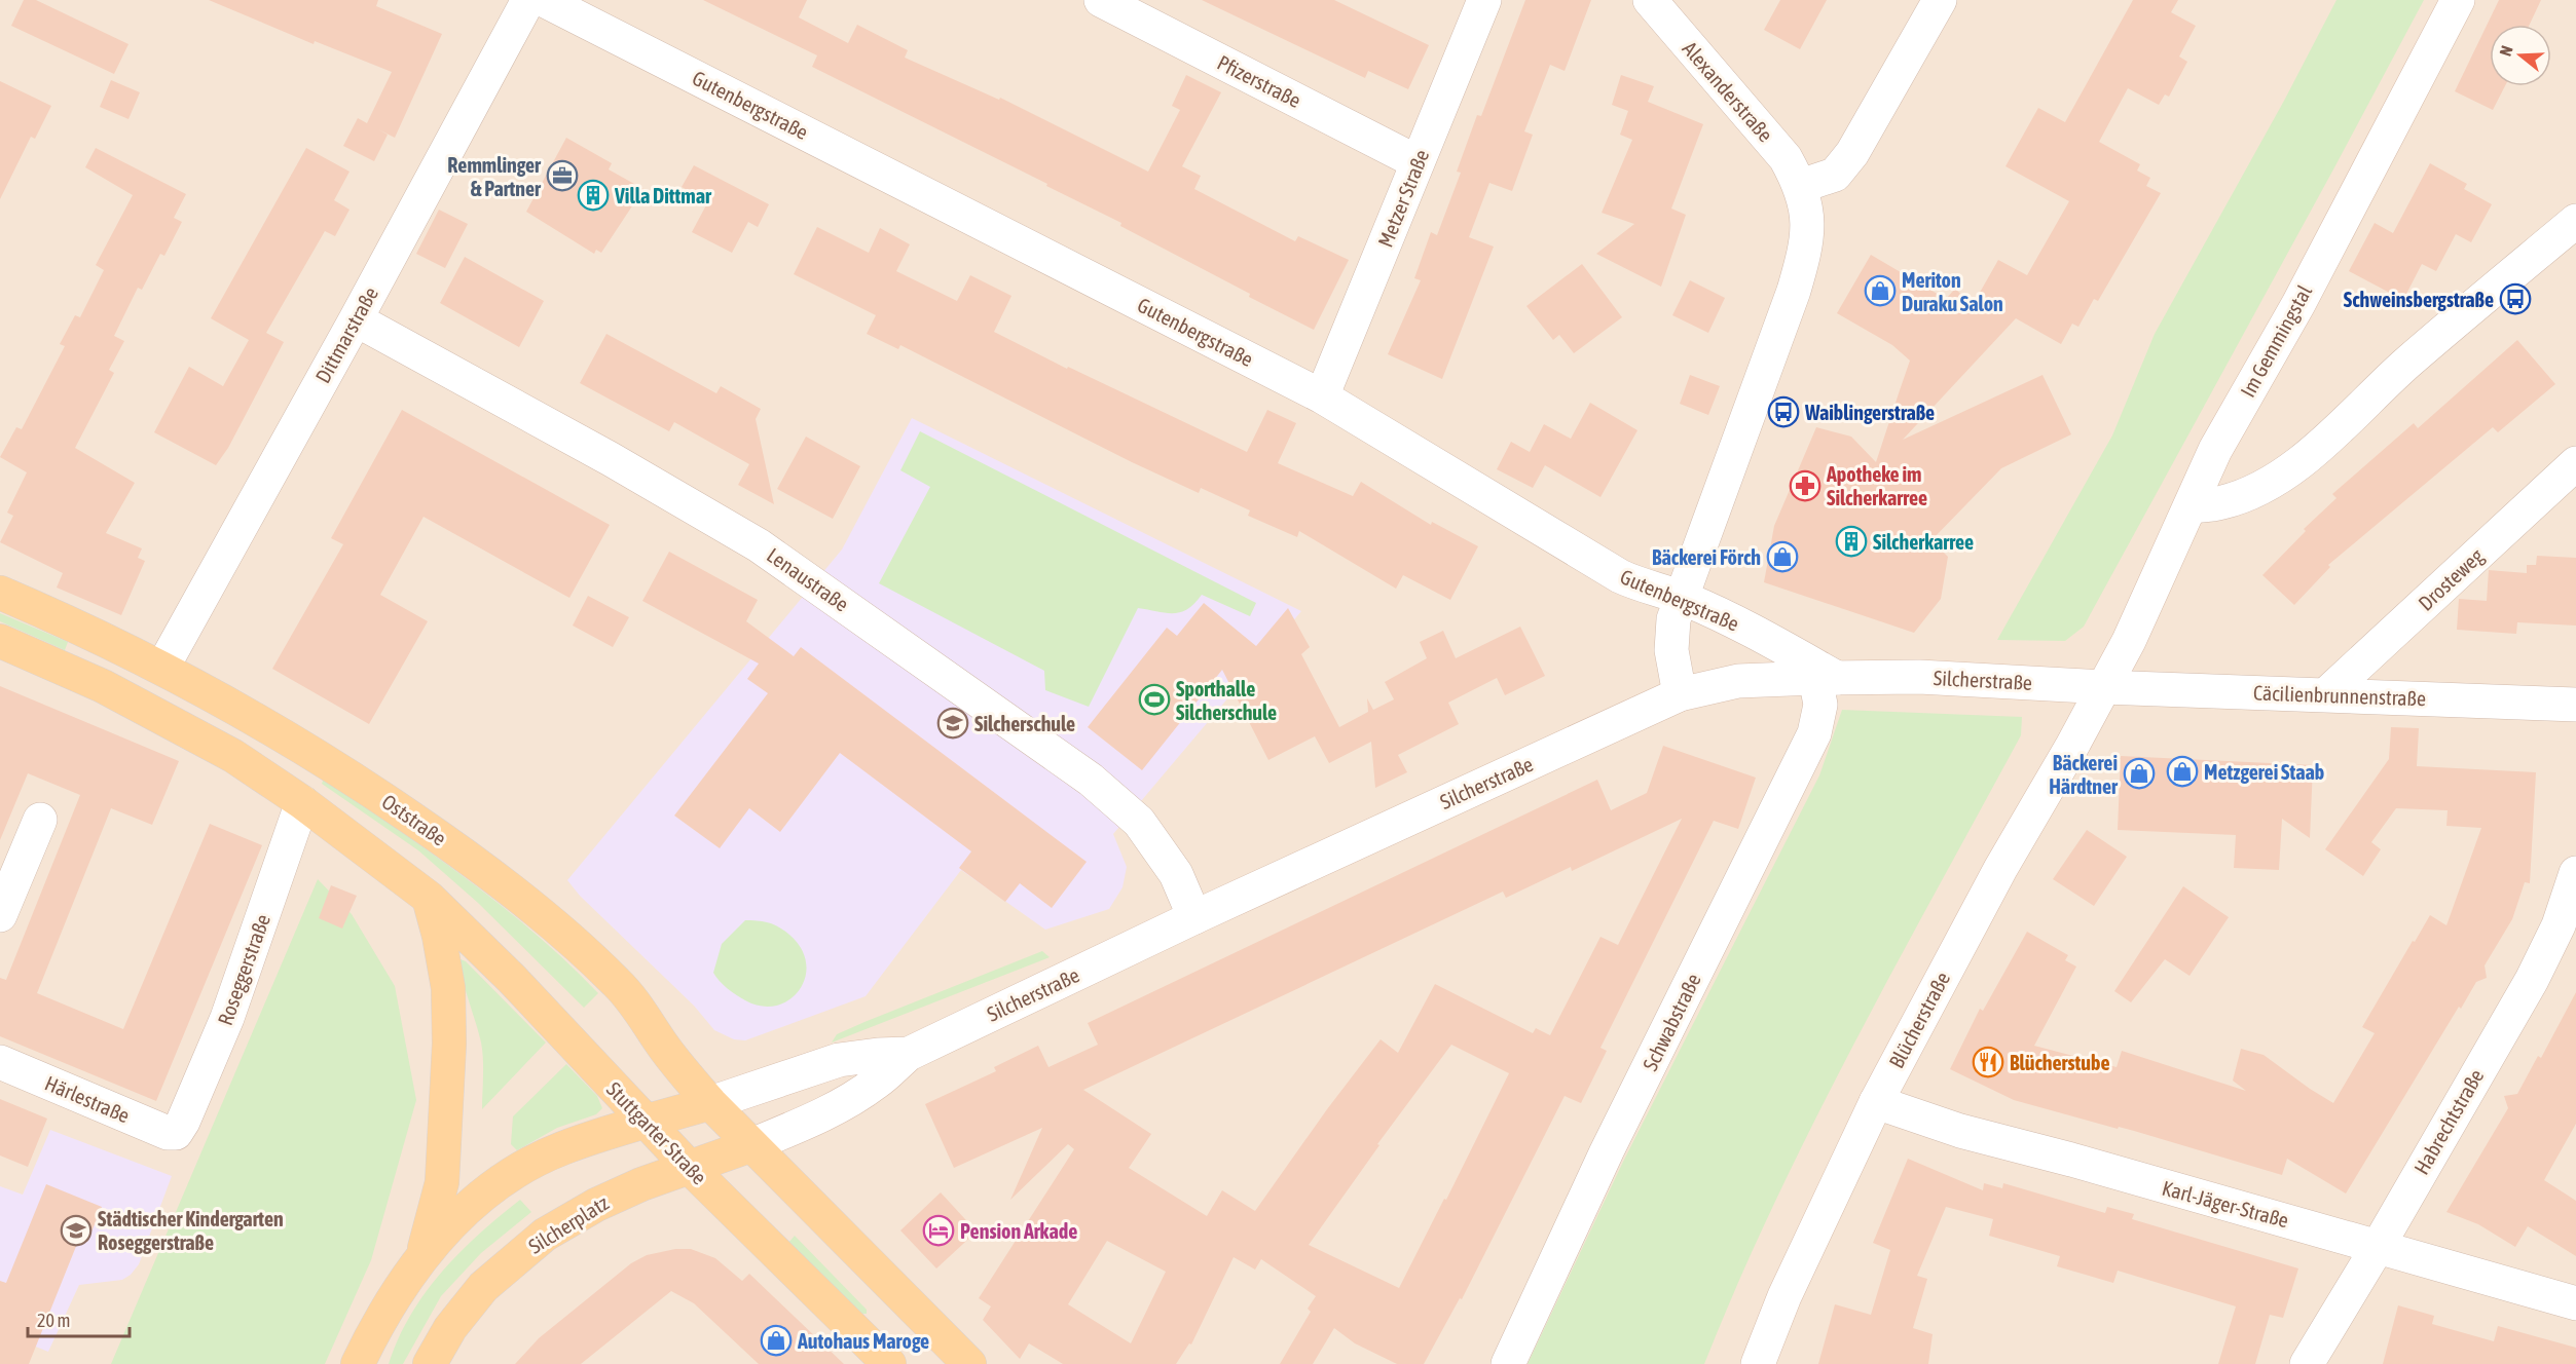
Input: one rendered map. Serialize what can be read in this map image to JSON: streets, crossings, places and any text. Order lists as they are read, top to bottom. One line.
{"streets":{"main road":["Oststraße","Stuttgarter Straße","Silcherplatz"],"street":["Pfizerstraße","Alexanderstraße","Gutenbergstraße","Metzer Straße","Dittmarstraße","Im Gemmingstal","Lenaustraße","Drosteweg","Silcherstraße","Cäcilienbrunnenstraße","Roseggerstraße","Blücherstraße","Schwabstraße","Härlestraße","Habrechtstraße","Karl-Jäger-Straße"]},"crossings":[["Pfizerstraße","Metzer Straße"],["Gutenbergstraße","Metzer Straße"],["Gutenbergstraße","Silcherstraße"],["Gutenbergstraße","Schwabstraße"],["Dittmarstraße","Lenaustraße"],["Dittmarstraße","Oststraße"],["Im Gemmingstal","Silcherstraße"],["Im Gemmingstal","Cäcilienbrunnenstraße"],["Im Gemmingstal","Blücherstraße"],["Lenaustraße","Silcherstraße"],["Drosteweg","Cäcilienbrunnenstraße"],["Silcherstraße","Cäcilienbrunnenstraße"],["Silcherstraße","Oststraße"],["Silcherstraße","Blücherstraße"],["Silcherstraße","Schwabstraße"],["Silcherstraße","Silcherplatz"],["Cäcilienbrunnenstraße","Blücherstraße"],["Oststraße","Silcherplatz"],["Roseggerstraße","Härlestraße"],["Blücherstraße","Karl-Jäger-Straße"],["Habrechtstraße","Karl-Jäger-Straße"],["Stuttgarter Straße","Silcherplatz"]],"places":{"office":["Remmlinger & Partner"],"building":["Villa Dittmar","Silcherkarree"],"shop":["Meriton Duraku Salon","Bäckerei Förch","Metzgerei Staab","Bäckerei Härdtner","Autohaus Maroge"],"bus stop":["Schweinsbergstraße","Waiblingerstraße"],"pharmacy":["Apotheke im Silcherkarree"],"sports":["Sporthalle Silcherschule"],"school or university":["Silcherschule","Städtischer Kindergarten Roseggerstraße"],"restaurant":["Blücherstube"],"hotel":["Pension Arkade"]},"scale_bar":"20 m","north":"left"}
